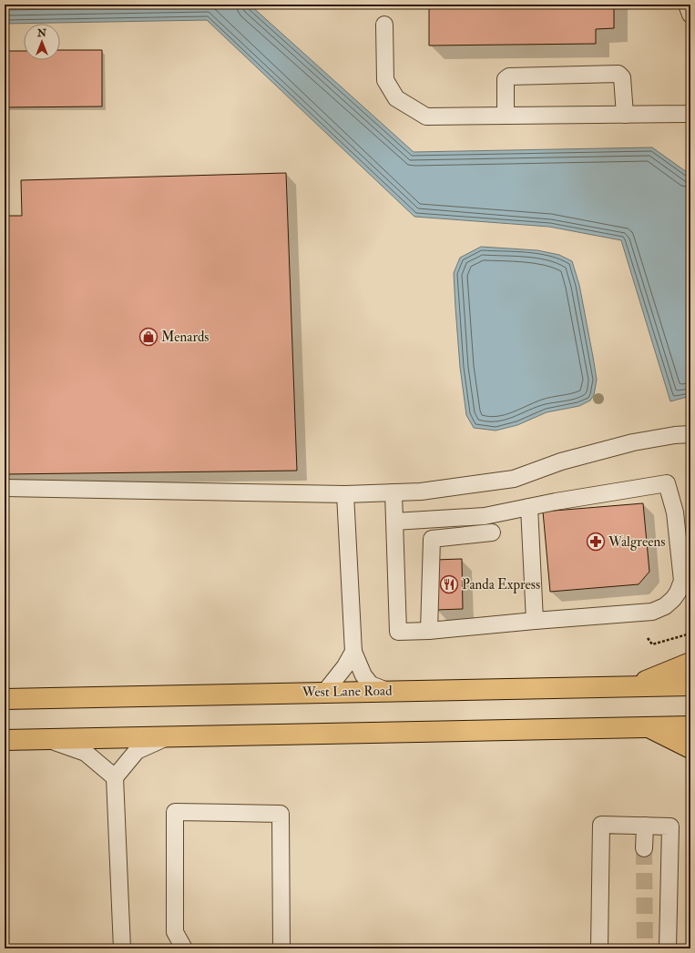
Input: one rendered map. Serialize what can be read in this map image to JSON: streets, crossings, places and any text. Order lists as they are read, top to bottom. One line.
{"streets":{"main road":["West Lane Road"]},"places":{"shop":["Menards"],"pharmacy":["Walgreens"],"restaurant":["Panda Express"]},"north":"top"}
